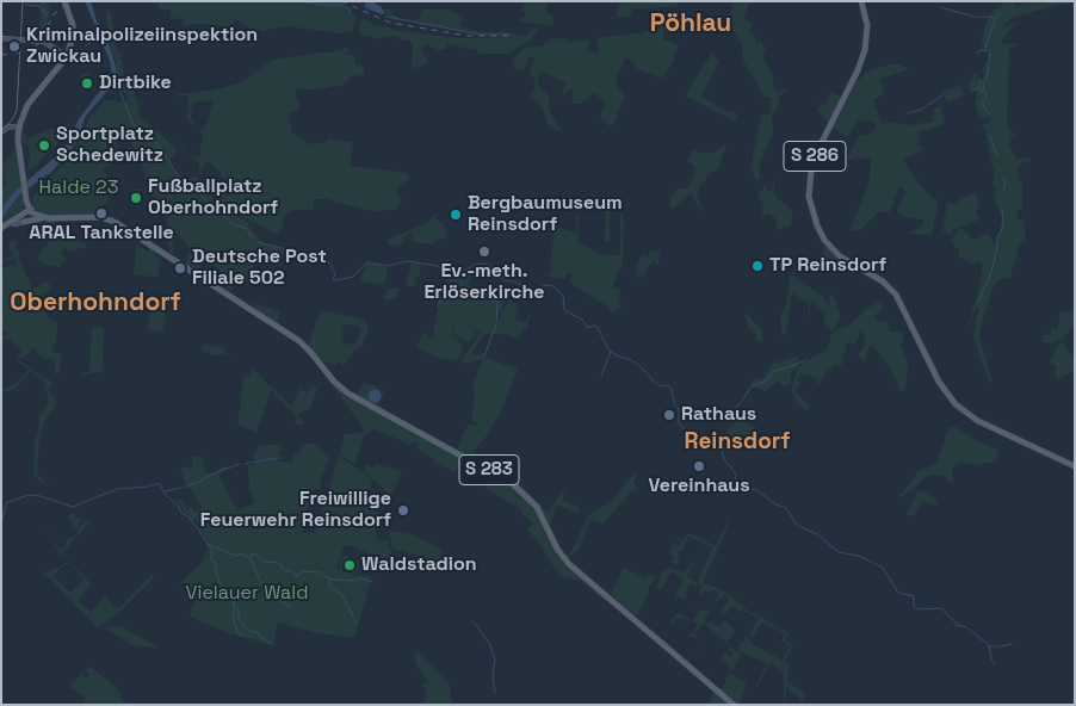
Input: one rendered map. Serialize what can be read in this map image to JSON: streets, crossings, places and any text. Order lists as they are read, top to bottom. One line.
{"streets":{"main road":["S 286","S 283"]},"districts":["Pöhlau","Oberhohndorf","Reinsdorf"],"parks":["Halde 23","Vielauer Wald"],"places":["Kriminalpolizeiinspektion Zwickau","Dirtbike","Sportplatz Schedewitz","Fußballplatz Oberhohndorf","ARAL Tankstelle","Bergbaumuseum Reinsdorf","Ev.-meth. Erlöserkirche","TP Reinsdorf","Deutsche Post Filiale 502","Rathaus","Vereinhaus","Freiwillige Feuerwehr Reinsdorf","Waldstadion"]}
